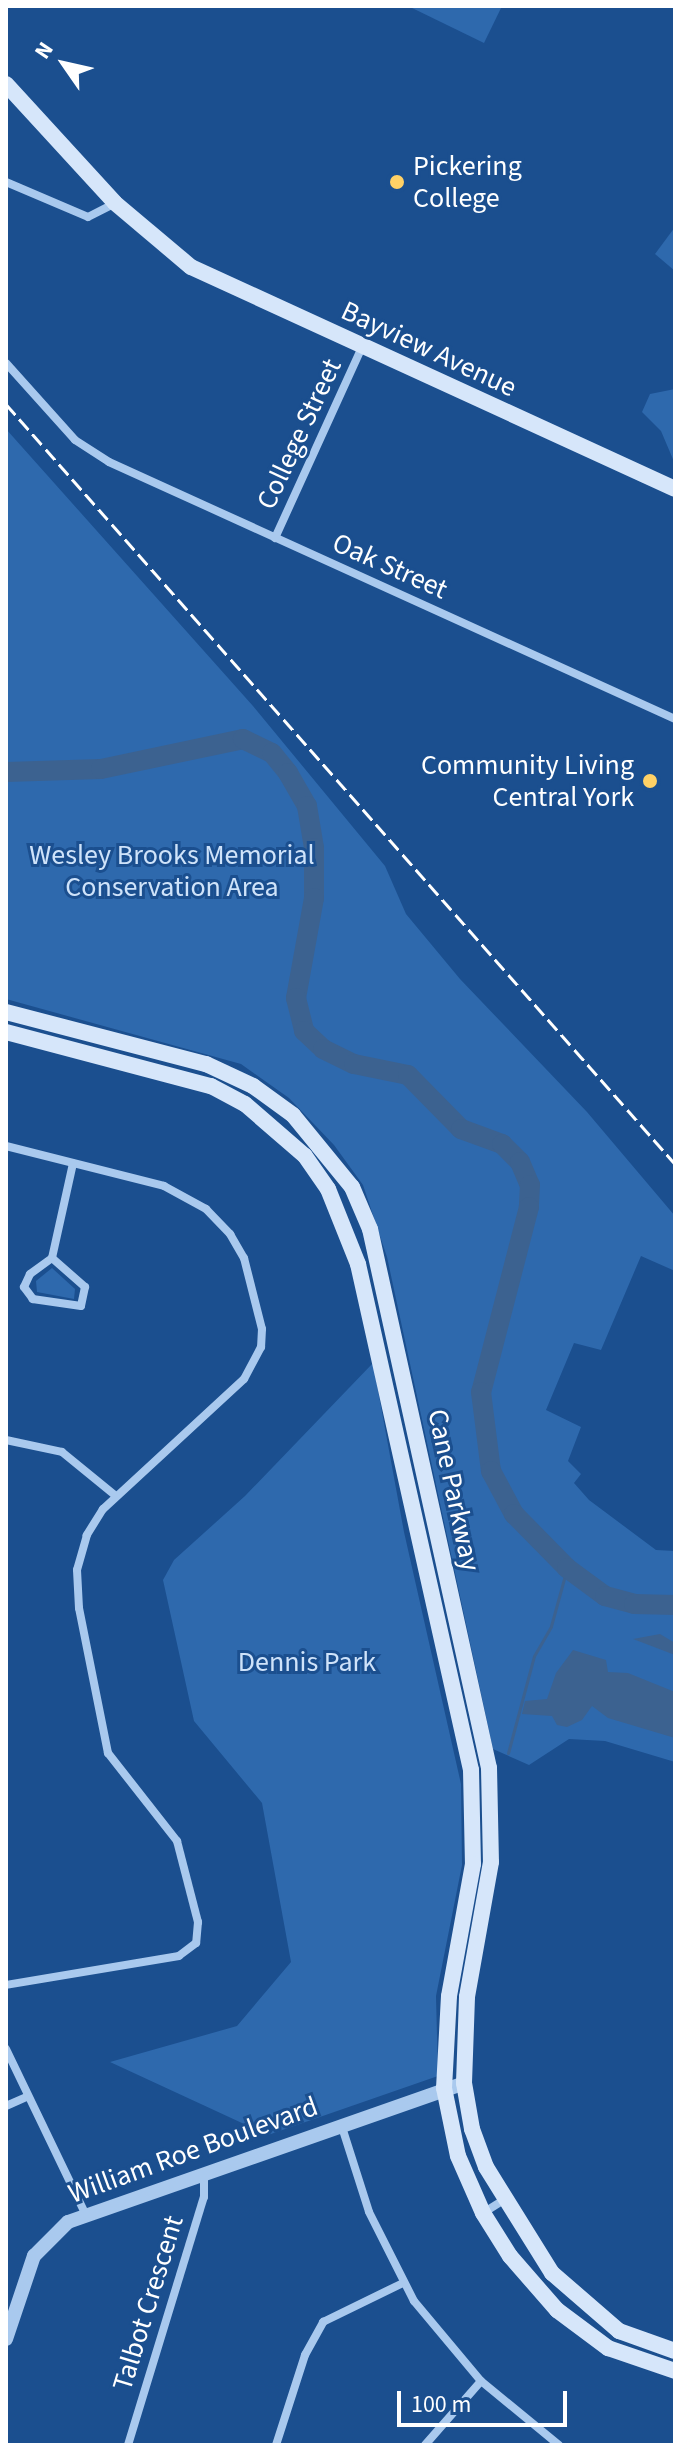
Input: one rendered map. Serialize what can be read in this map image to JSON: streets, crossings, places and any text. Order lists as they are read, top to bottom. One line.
{"streets":{"main road":["Bayview Avenue","Cane Parkway"],"street":["College Street","Oak Street","William Roe Boulevard","Talbot Crescent"]},"crossings":[["Bayview Avenue","College Street"],["College Street","Oak Street"],["Cane Parkway","William Roe Boulevard"],["William Roe Boulevard","Talbot Crescent"]],"parks":["Wesley Brooks Memorial Conservation Area","Dennis Park"],"places":["Pickering College","Community Living Central York"],"scale_bar":"100 m","north":"top left"}
